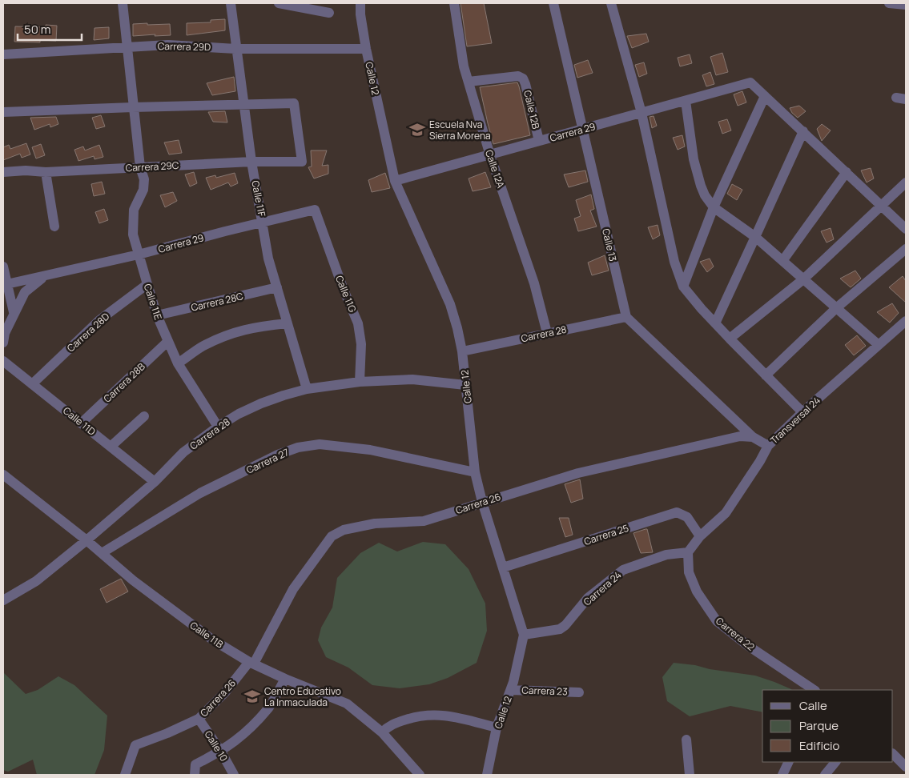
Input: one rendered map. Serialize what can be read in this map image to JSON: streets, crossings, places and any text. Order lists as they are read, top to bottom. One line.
{"streets":{"street":["Carrera 29D","Calle 12","Calle 12B","Carrera 29","Carrera 29C","Calle 12A","Calle 11F","Calle 13","Calle 11G","Calle 11E","Carrera 28C","Carrera 28D","Carrera 28","Carrera 28B","Transversal 24","Calle 11D","Carrera 27","Carrera 26","Carrera 25","Carrera 24","Carrera 22","Calle 11B","Carrera 23","Calle 10"]},"crossings":[["Carrera 29D","Calle 12"],["Carrera 29D","Calle 11F"],["Carrera 29D","Calle 11E"],["Calle 12","Carrera 29"],["Calle 12","Carrera 28"],["Calle 12","Carrera 27"],["Calle 12","Carrera 26"],["Calle 12","Carrera 25"],["Calle 12","Carrera 24"],["Calle 12","Carrera 23"],["Calle 12B","Carrera 29"],["Calle 12B","Calle 12A"],["Carrera 29","Calle 12A"],["Carrera 29","Calle 11F"],["Carrera 29","Calle 13"],["Carrera 29","Calle 11G"],["Carrera 29","Calle 11E"],["Carrera 29C","Calle 11F"],["Carrera 29C","Calle 11E"],["Calle 12A","Carrera 28"],["Calle 11F","Carrera 28C"],["Calle 11F","Carrera 28"],["Calle 13","Carrera 28"],["Calle 11G","Carrera 28"],["Calle 11E","Carrera 28C"],["Calle 11E","Carrera 28D"],["Calle 11E","Carrera 28"],["Calle 11E","Carrera 28B"],["Carrera 28D","Calle 11D"],["Carrera 28","Calle 11D"],["Carrera 28","Calle 11B"],["Carrera 28B","Calle 11D"],["Transversal 24","Carrera 25"],["Transversal 24","Carrera 24"],["Transversal 24","Carrera 22"],["Carrera 27","Calle 11B"],["Carrera 26","Calle 11B"],["Carrera 26","Calle 10"],["Carrera 24","Carrera 22"]],"places":{"school or university":["Escuela Nva Sierra Morena","Centro Educativo La Inmaculada"]},"legend":["Calle","Parque","Edificio"],"scale_bar":"50 m"}
